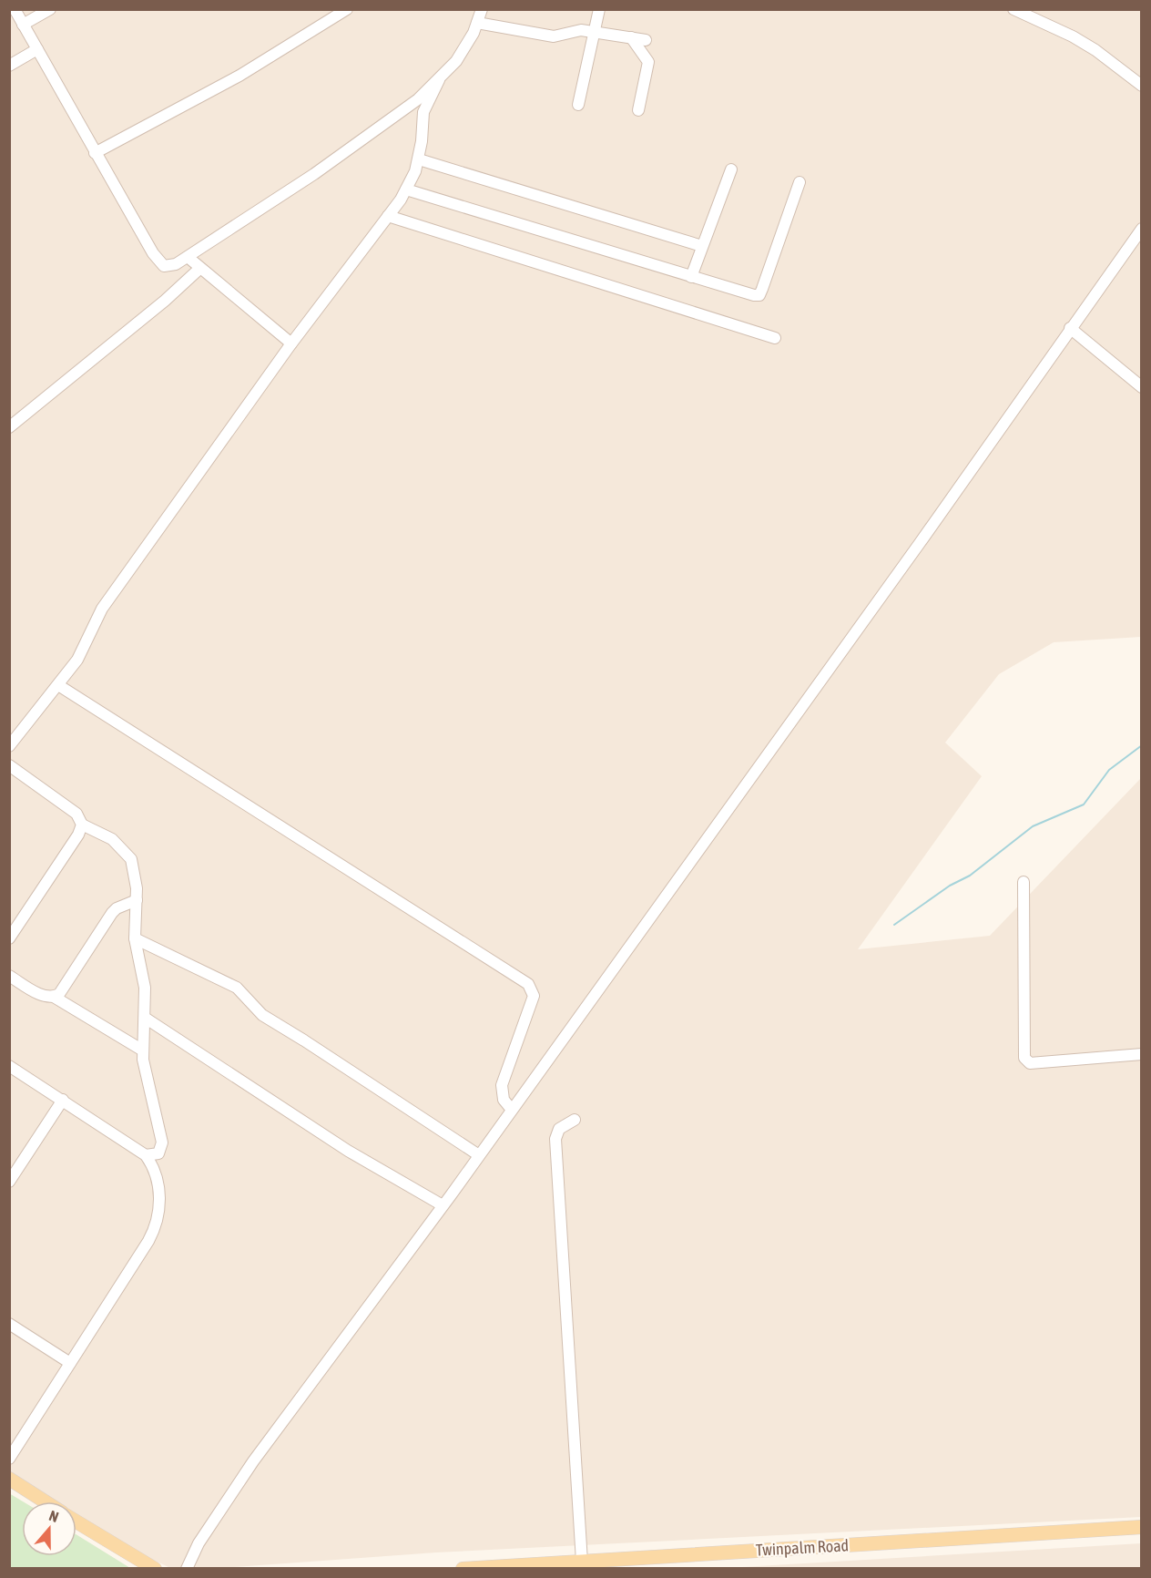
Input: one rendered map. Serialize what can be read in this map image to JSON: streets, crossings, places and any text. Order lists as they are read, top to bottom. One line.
{"streets":{"main road":["Twinpalm Road"]},"north":"top"}
